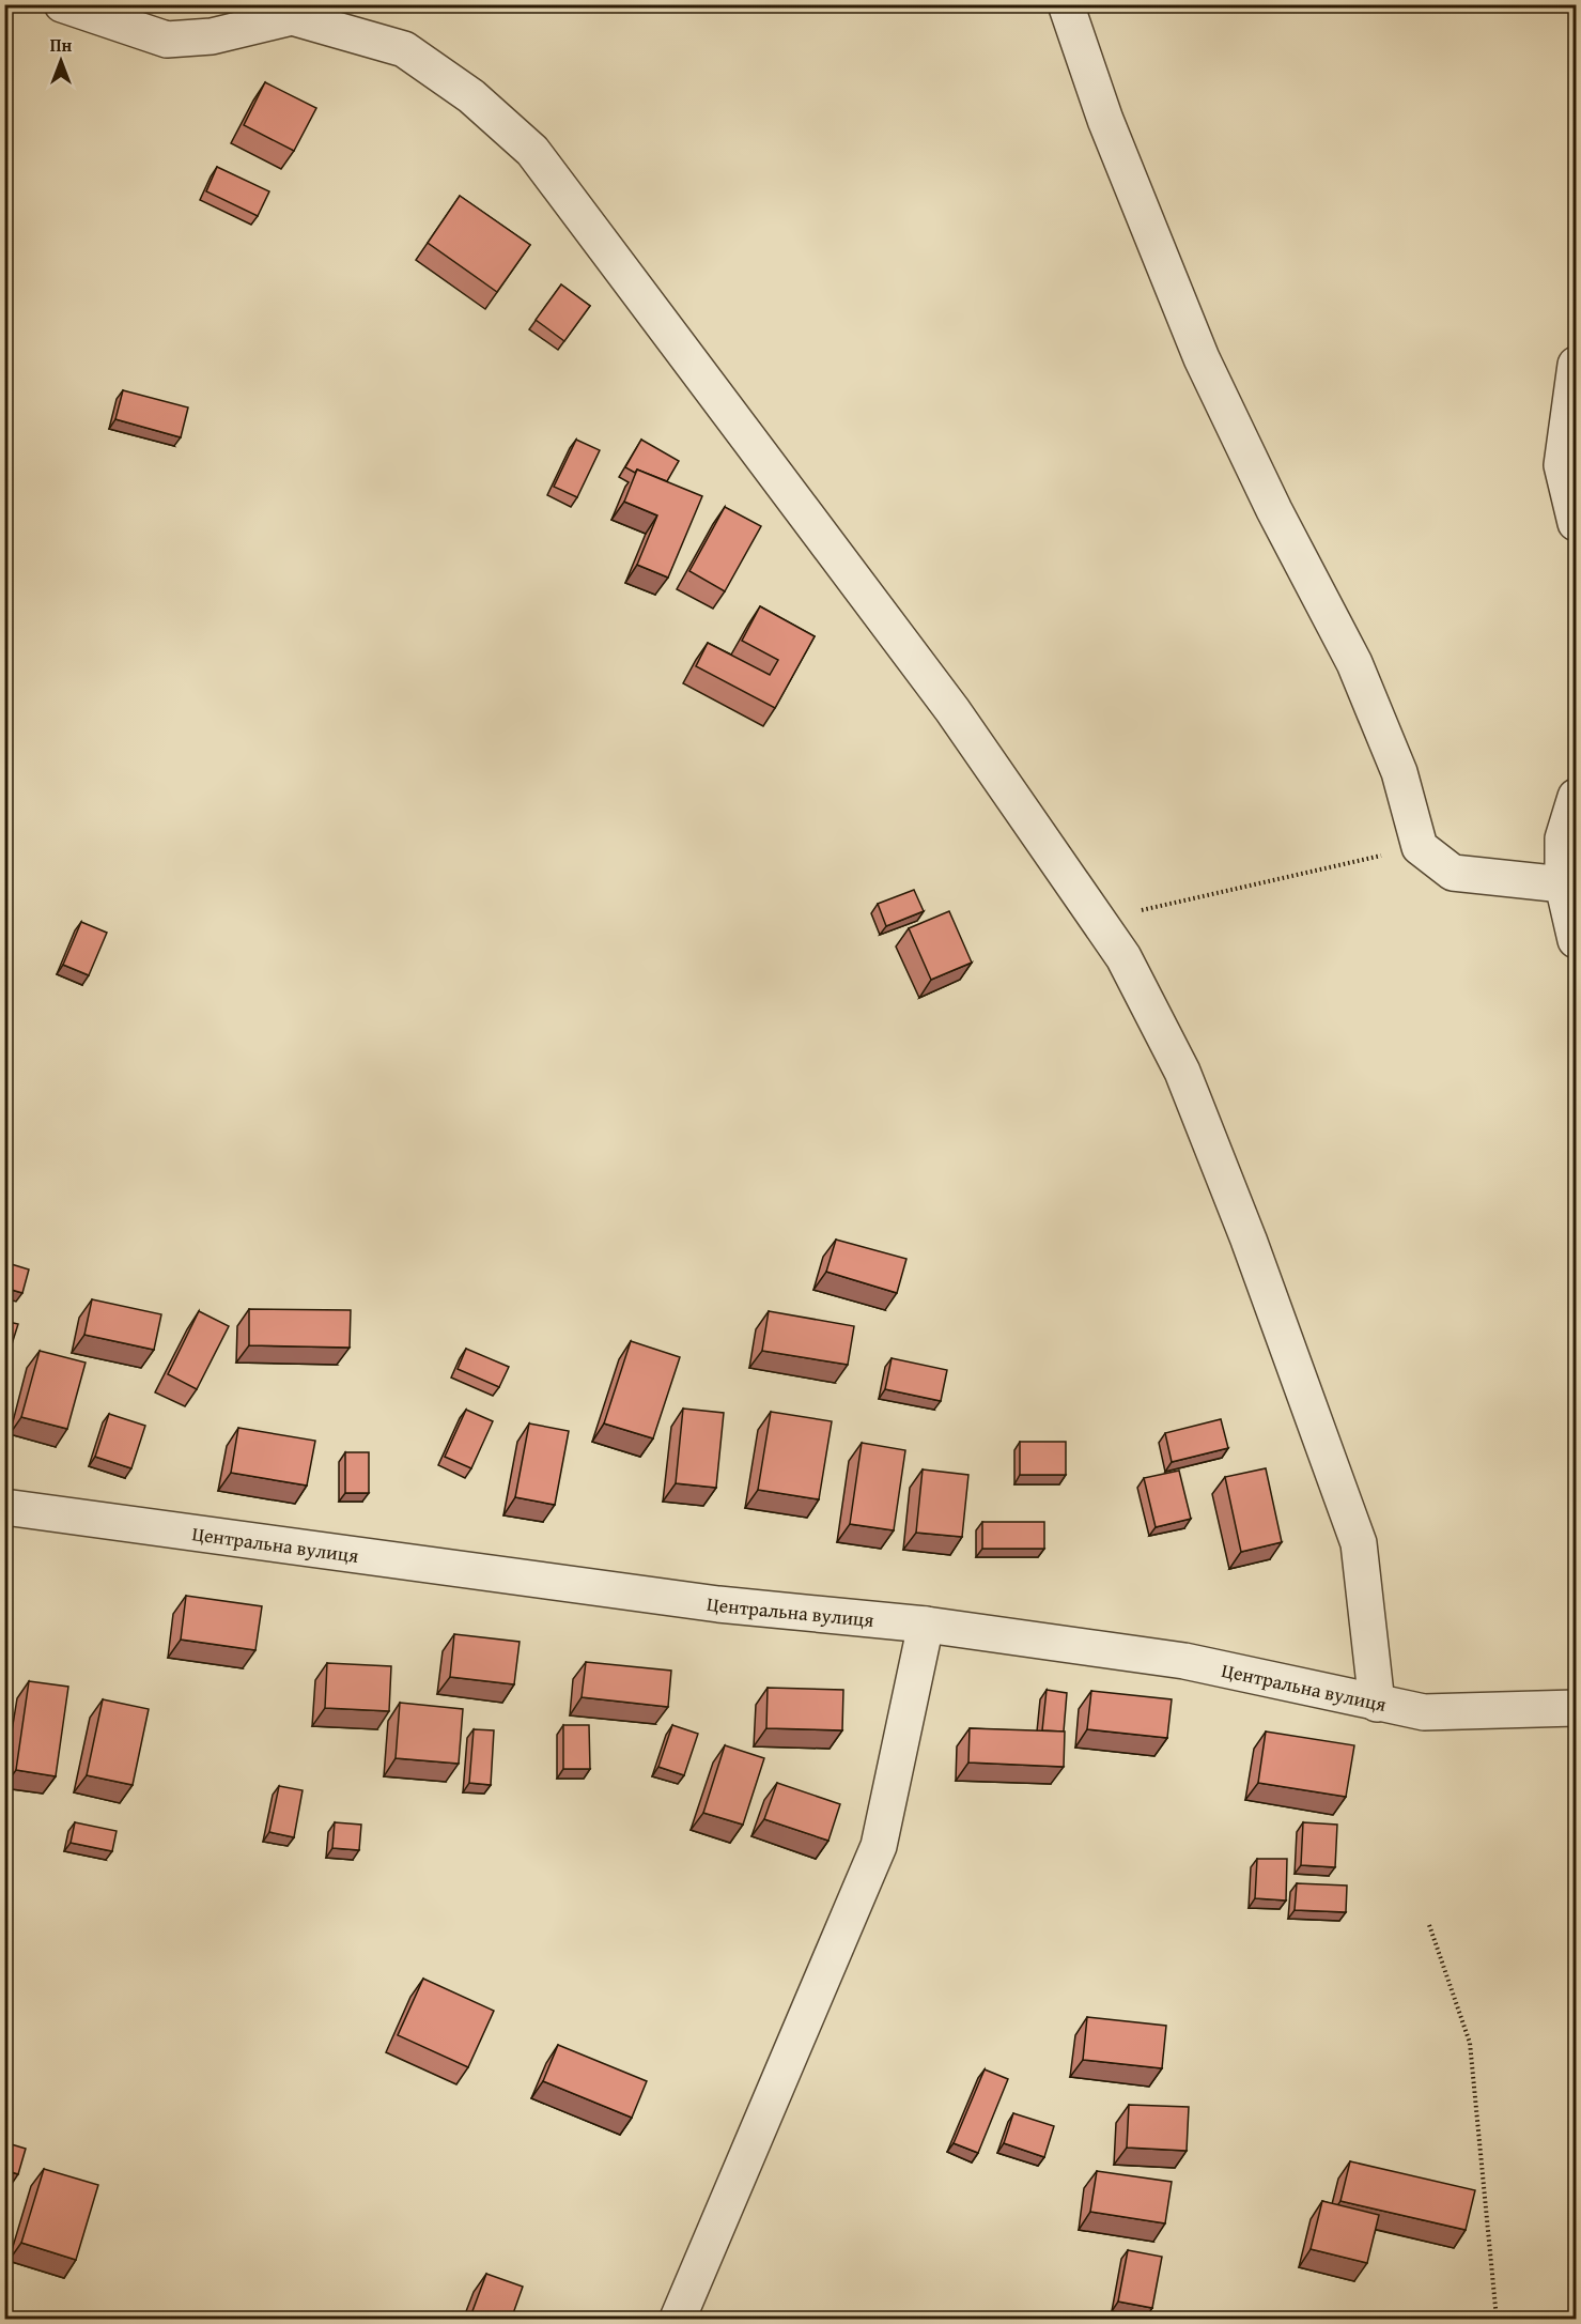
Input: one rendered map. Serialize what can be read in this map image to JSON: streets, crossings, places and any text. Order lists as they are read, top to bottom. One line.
{"streets":{"street":["Центральна вулиця"]},"north":"top"}
